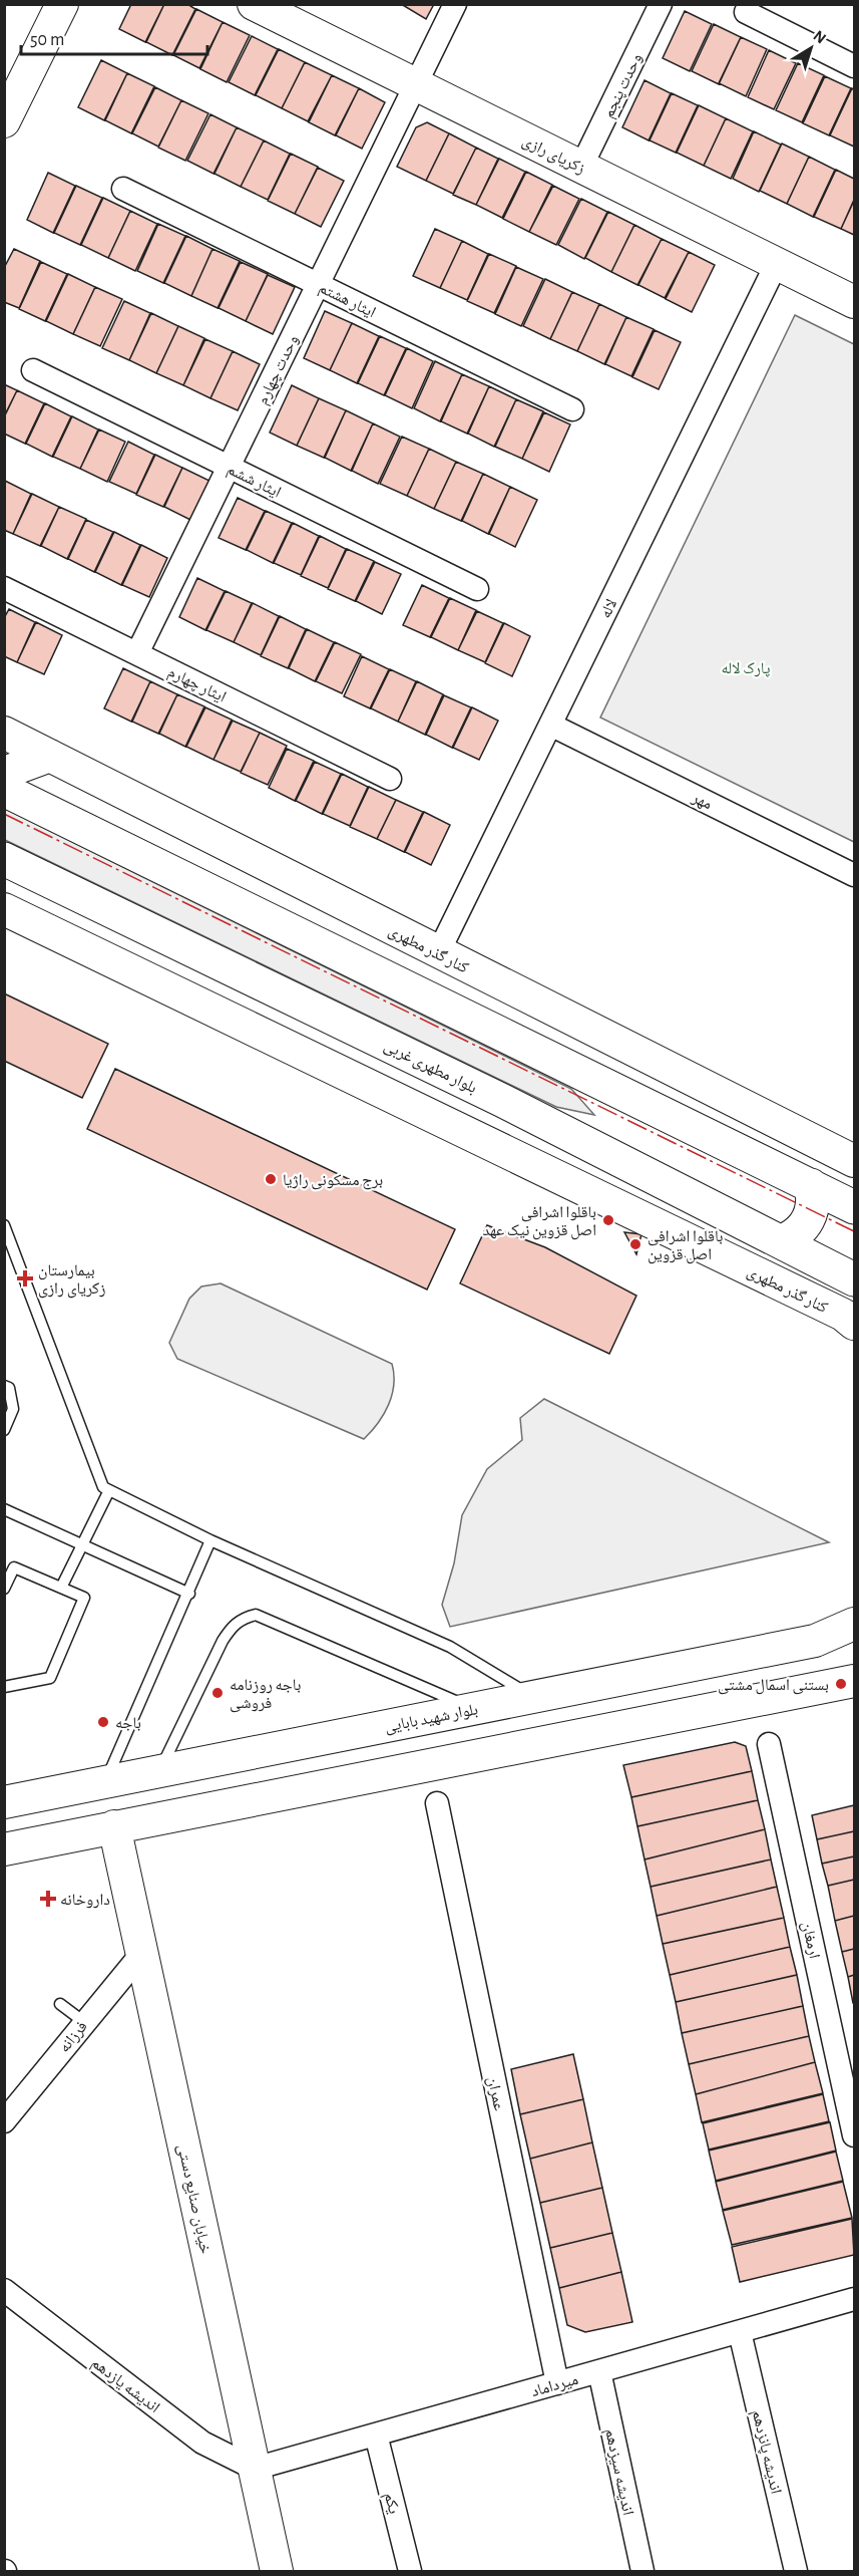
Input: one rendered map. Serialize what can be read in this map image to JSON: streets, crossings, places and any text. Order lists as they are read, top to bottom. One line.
{"streets":{"main road":["بلوار مطهری غربی"],"street":["وحدت پنجم","زکریای رازی","ایثار هشتم","وحدت چهارم","ایثار ششم","لاله","ایثار چهارم","مهر","کنار گذر مطهری","بلوار شهید بابایی","ارمغان","فرزانه","عمران","خیابان صنایع دستی","اندیشه یازدهم","میرداماد","اندیشه پانزدهم","اندیشه سیزدهم","یکم"]},"crossings":[["وحدت پنجم","زکریای رازی"],["زکریای رازی","وحدت چهارم"],["زکریای رازی","لاله"],["ایثار هشتم","وحدت چهارم"],["وحدت چهارم","ایثار ششم"],["وحدت چهارم","ایثار چهارم"],["لاله","مهر"],["لاله","کنار گذر مطهری"],["فرزانه","خیابان صنایع دستی"],["عمران","میرداماد"],["خیابان صنایع دستی","اندیشه یازدهم"],["خیابان صنایع دستی","میرداماد"],["اندیشه یازدهم","میرداماد"],["میرداماد","اندیشه پانزدهم"],["میرداماد","اندیشه سیزدهم"],["میرداماد","یکم"]],"parks":["پارک لاله"],"places":{"other":["برج مسکونی راژیا","باقلوا اشرافی اصل قزوین نیک عهد","باقلوا اشرافی اصل قزوین","بستنی اسمال مشتی","باجه روزنامه فروشی","باجه"],"health":["بیمارستان زکریای رازی","داروخانه"]},"scale_bar":"50 m","north":"top right"}
